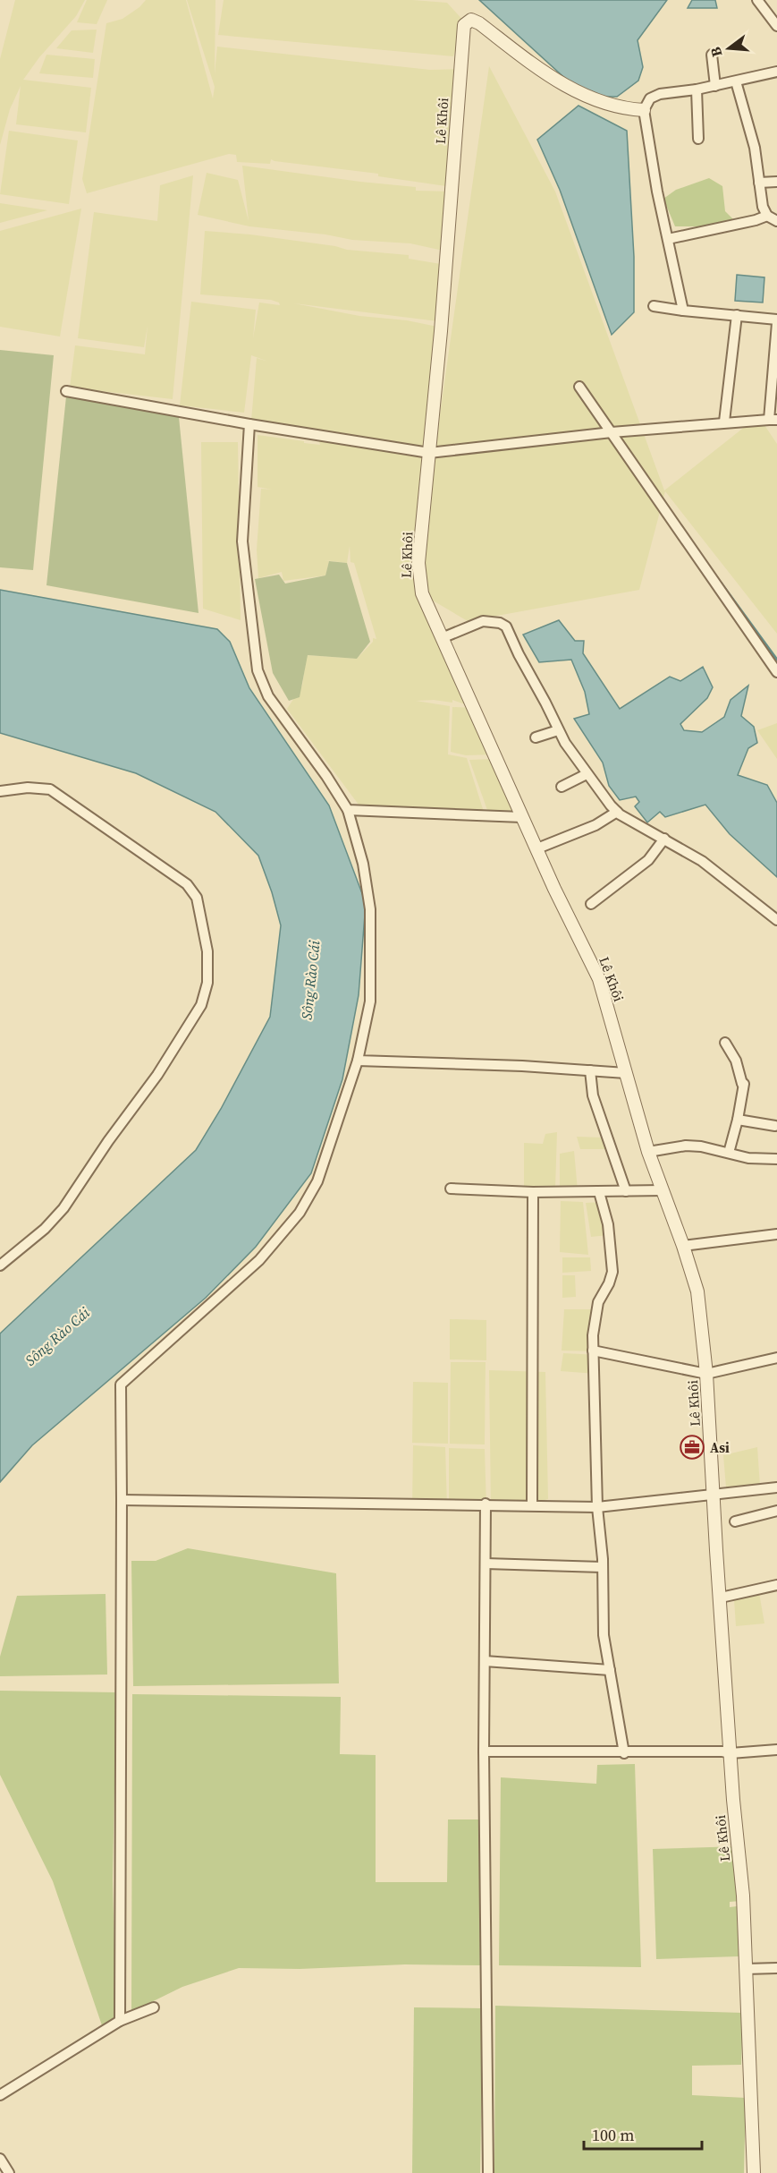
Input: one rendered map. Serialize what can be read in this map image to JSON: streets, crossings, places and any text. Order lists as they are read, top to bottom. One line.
{"streets":{"street":["Lê Khôi"]},"water":["Sông Rào Cái"],"places":{"office":["Asi"]},"scale_bar":"100 m","north":"left"}
